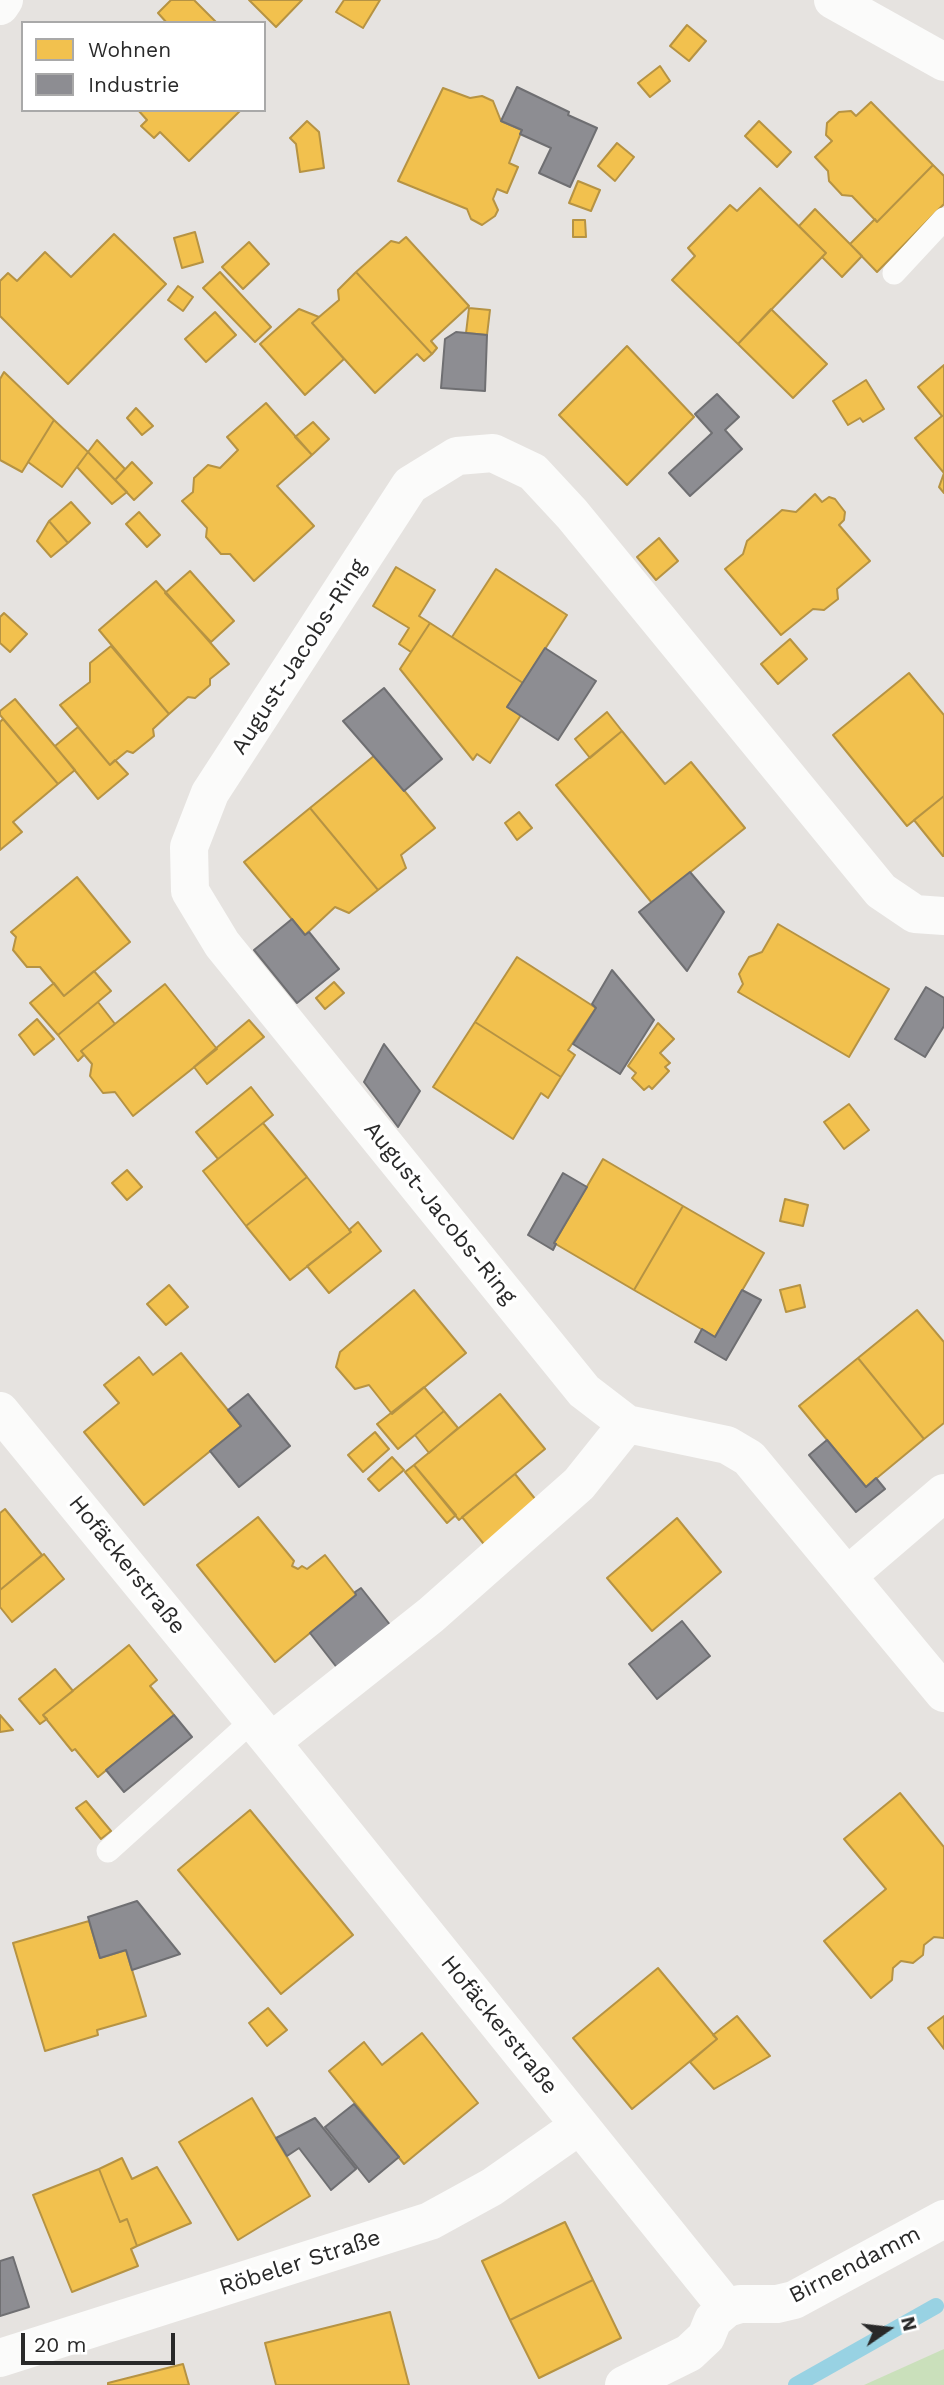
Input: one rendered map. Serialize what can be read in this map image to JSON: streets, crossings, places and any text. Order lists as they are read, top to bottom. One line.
{"streets":{"street":["August-Jacobs-Ring","Hofäckerstraße","Röbeler Straße","Birnendamm"]},"crossings":[["Hofäckerstraße","Röbeler Straße"],["Hofäckerstraße","Birnendamm"]],"legend":["Wohnen","Industrie"],"scale_bar":"20 m","north":"right"}
